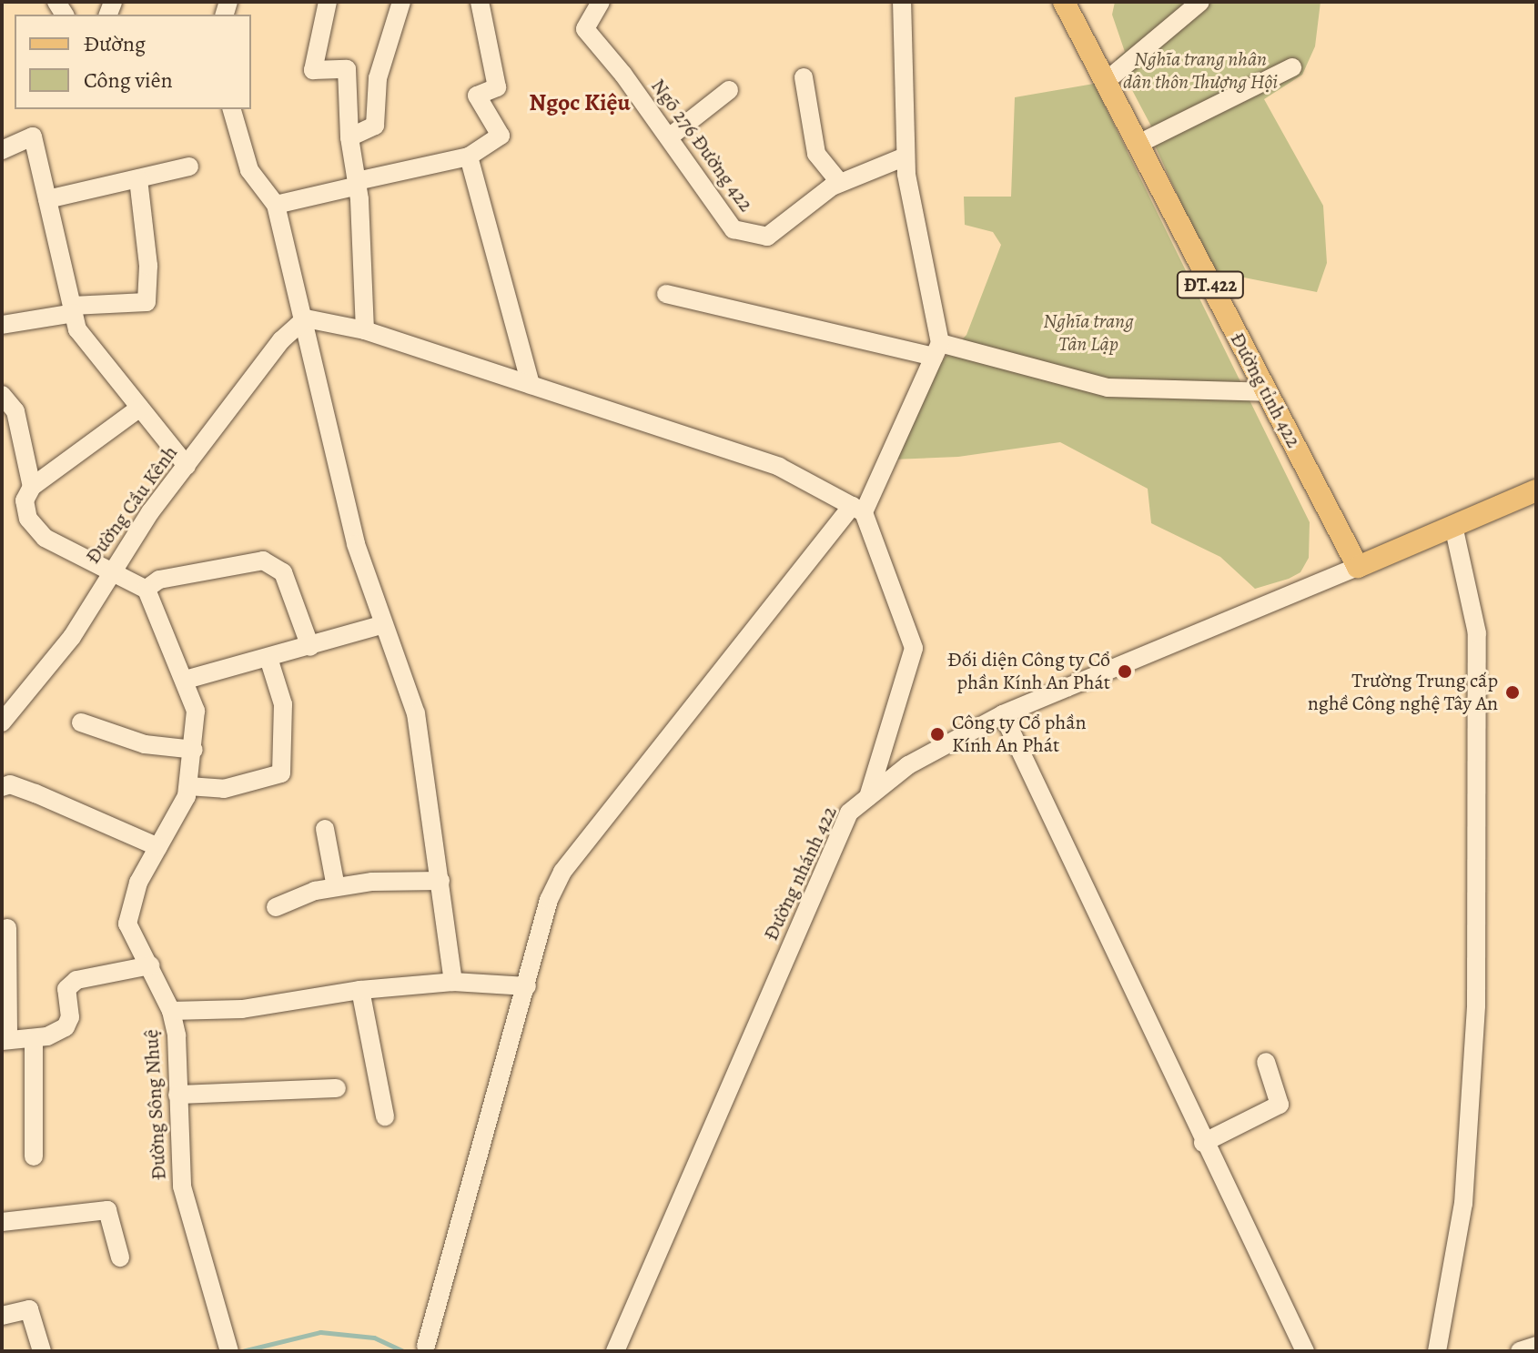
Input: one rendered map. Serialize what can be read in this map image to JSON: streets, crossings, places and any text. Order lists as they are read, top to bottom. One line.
{"streets":{"main road":["ĐT.422","Đường tỉnh 422"],"street":["Ngõ 276 Đường 422","Đường Cầu Kênh","Đường nhánh 422","Đường Sông Nhuệ"]},"crossings":[["Đường tỉnh 422","Đường nhánh 422"]],"districts":["Ngọc Kiệu"],"parks":["Nghĩa trang nhân dân thôn Thượng Hội","Nghĩa trang Tân Lập"],"places":["Đối diện Công ty Cổ phần Kính An Phát","Trường Trung cấp nghề Công nghệ Tây An","Công ty Cổ phần Kính An Phát"],"legend":["Đường","Công viên"]}
